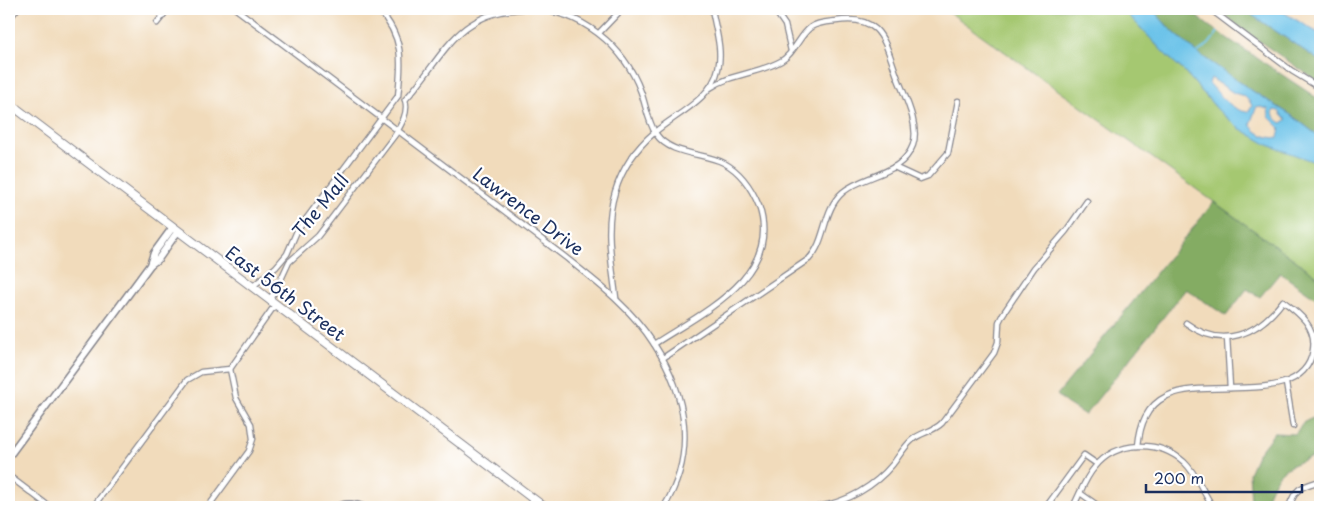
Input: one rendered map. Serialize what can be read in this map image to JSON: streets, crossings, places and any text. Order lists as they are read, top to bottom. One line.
{"streets":{"main road":["East 56th Street"],"street":["The Mall","Lawrence Drive"]},"crossings":[["The Mall","Lawrence Drive"],["The Mall","East 56th Street"]],"scale_bar":"200 m"}
